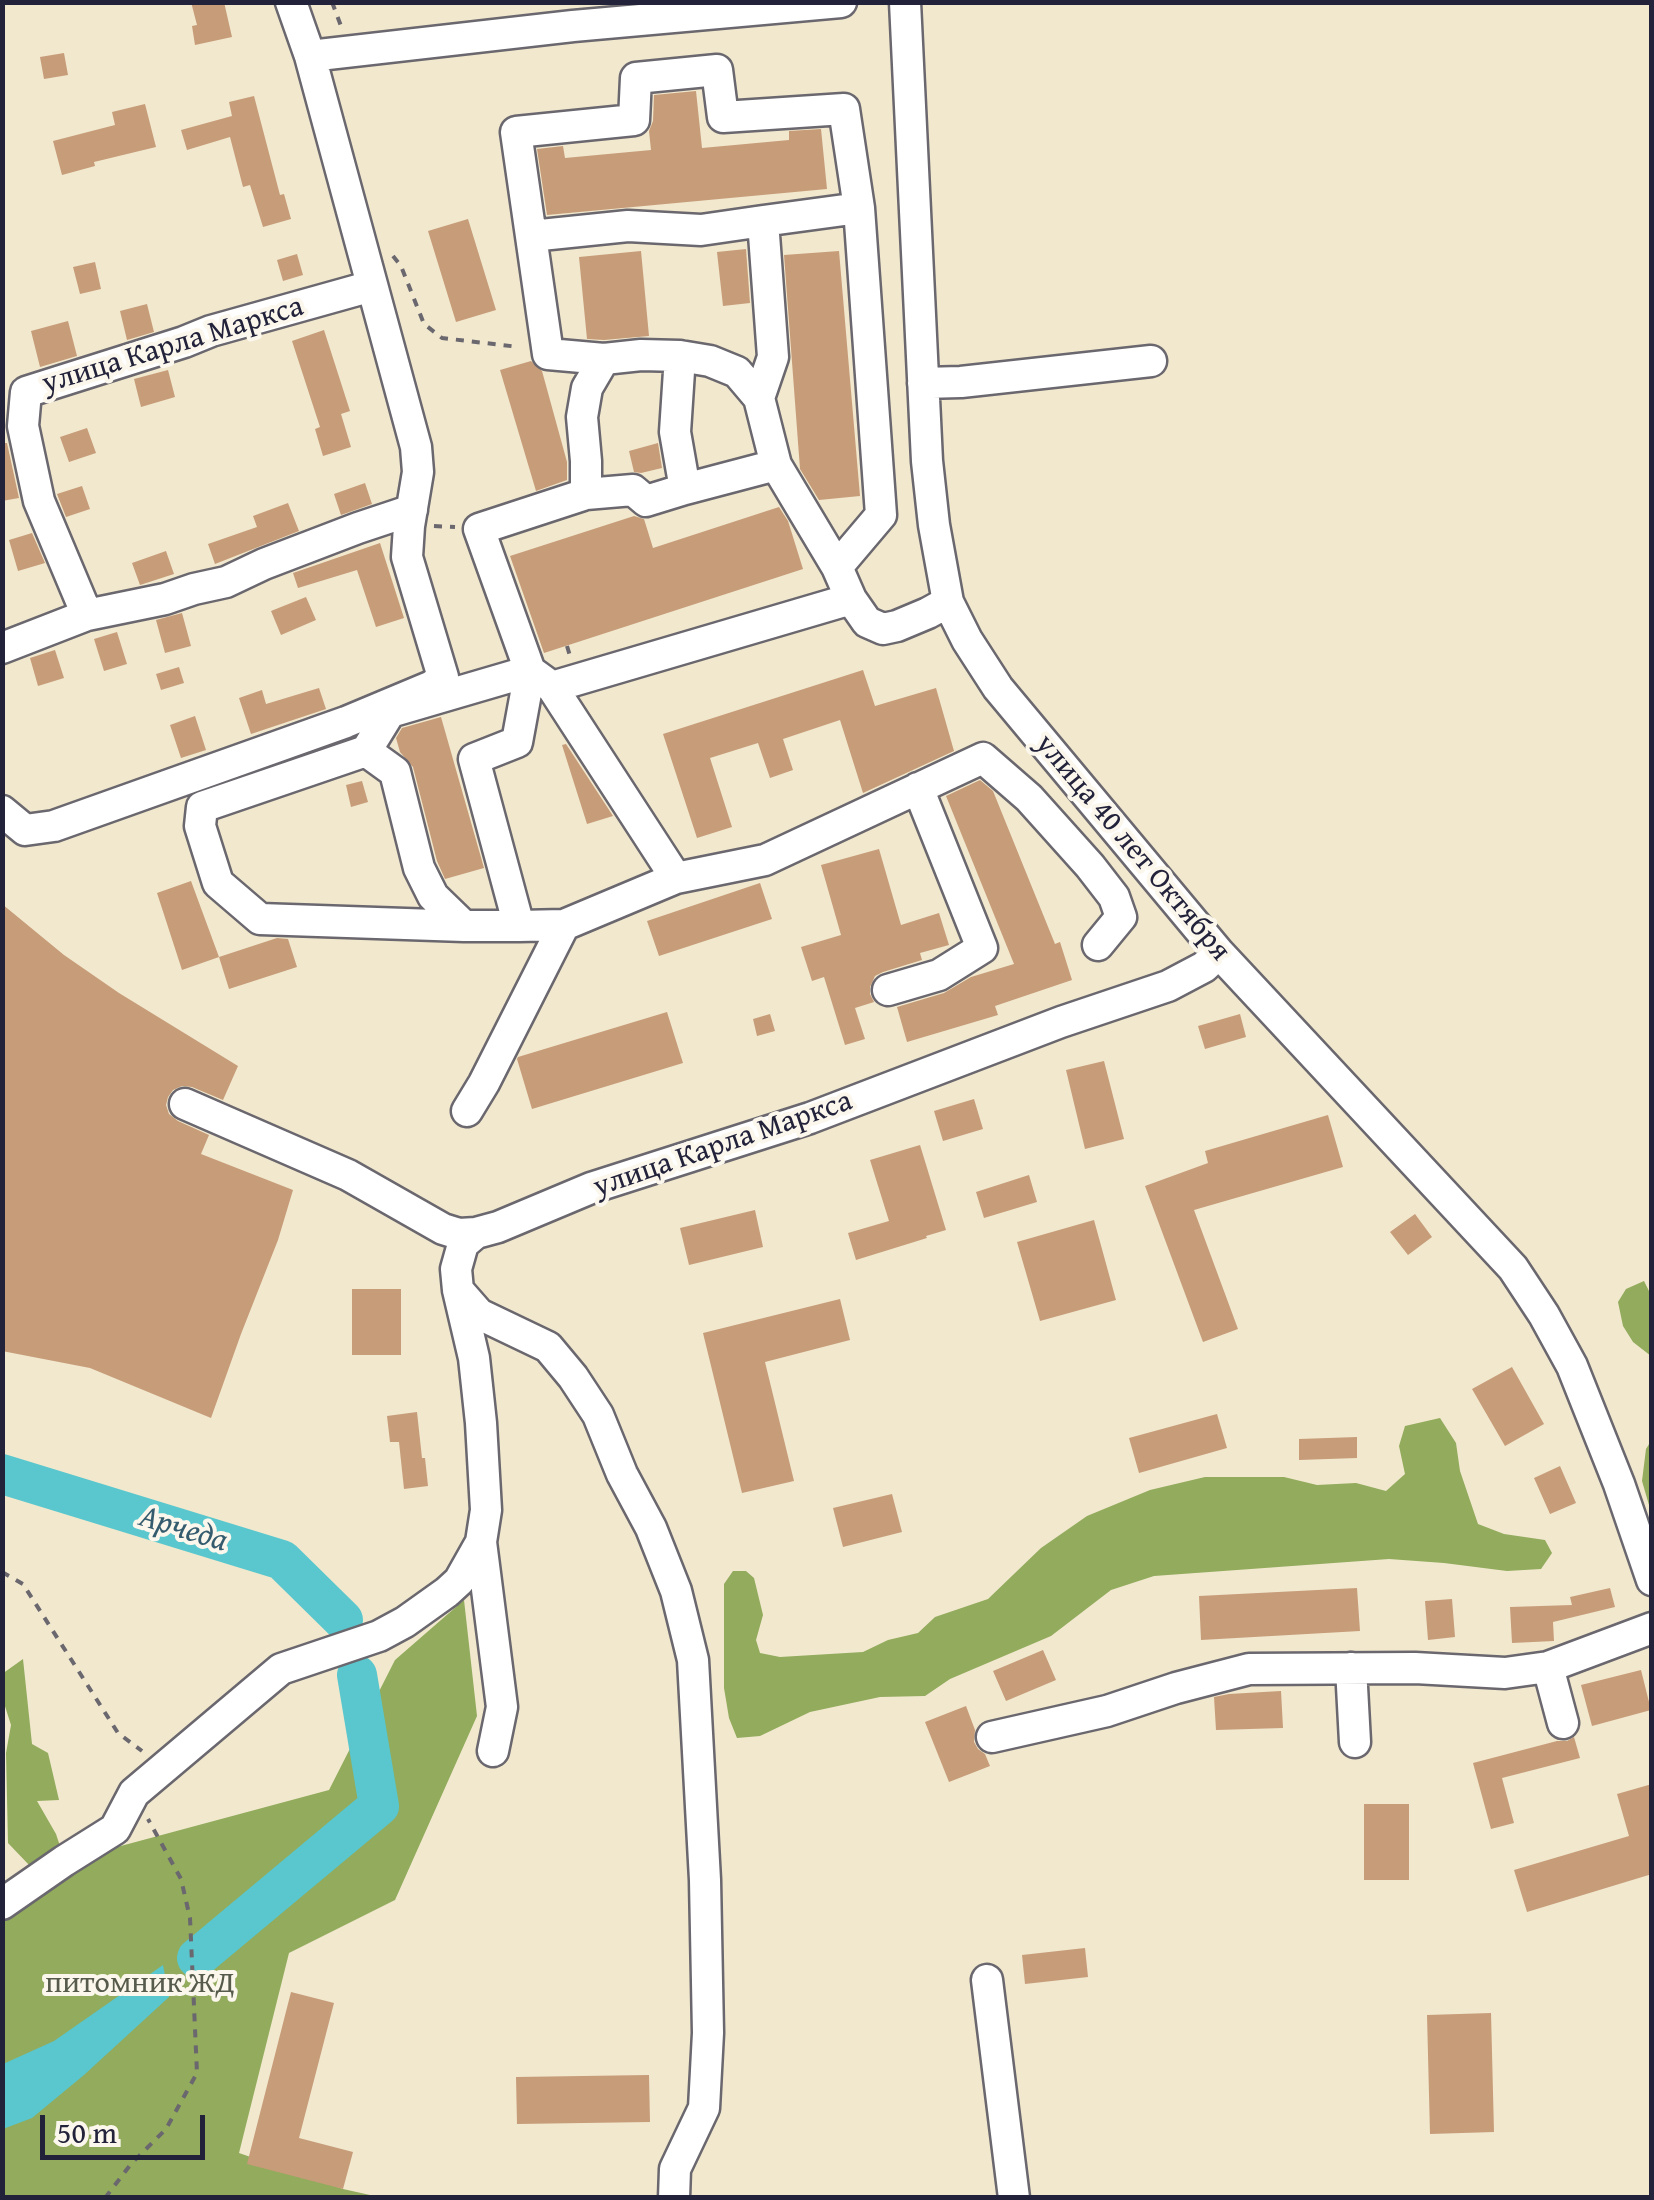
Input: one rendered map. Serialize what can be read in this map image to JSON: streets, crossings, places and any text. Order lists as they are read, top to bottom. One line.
{"streets":{"street":["улица Карла Маркса","улица 40 лет Октября"]},"crossings":[["улица Карла Маркса","улица 40 лет Октября"]],"water":["Арчеда"],"parks":["питомник ЖД"],"scale_bar":"50 m"}
